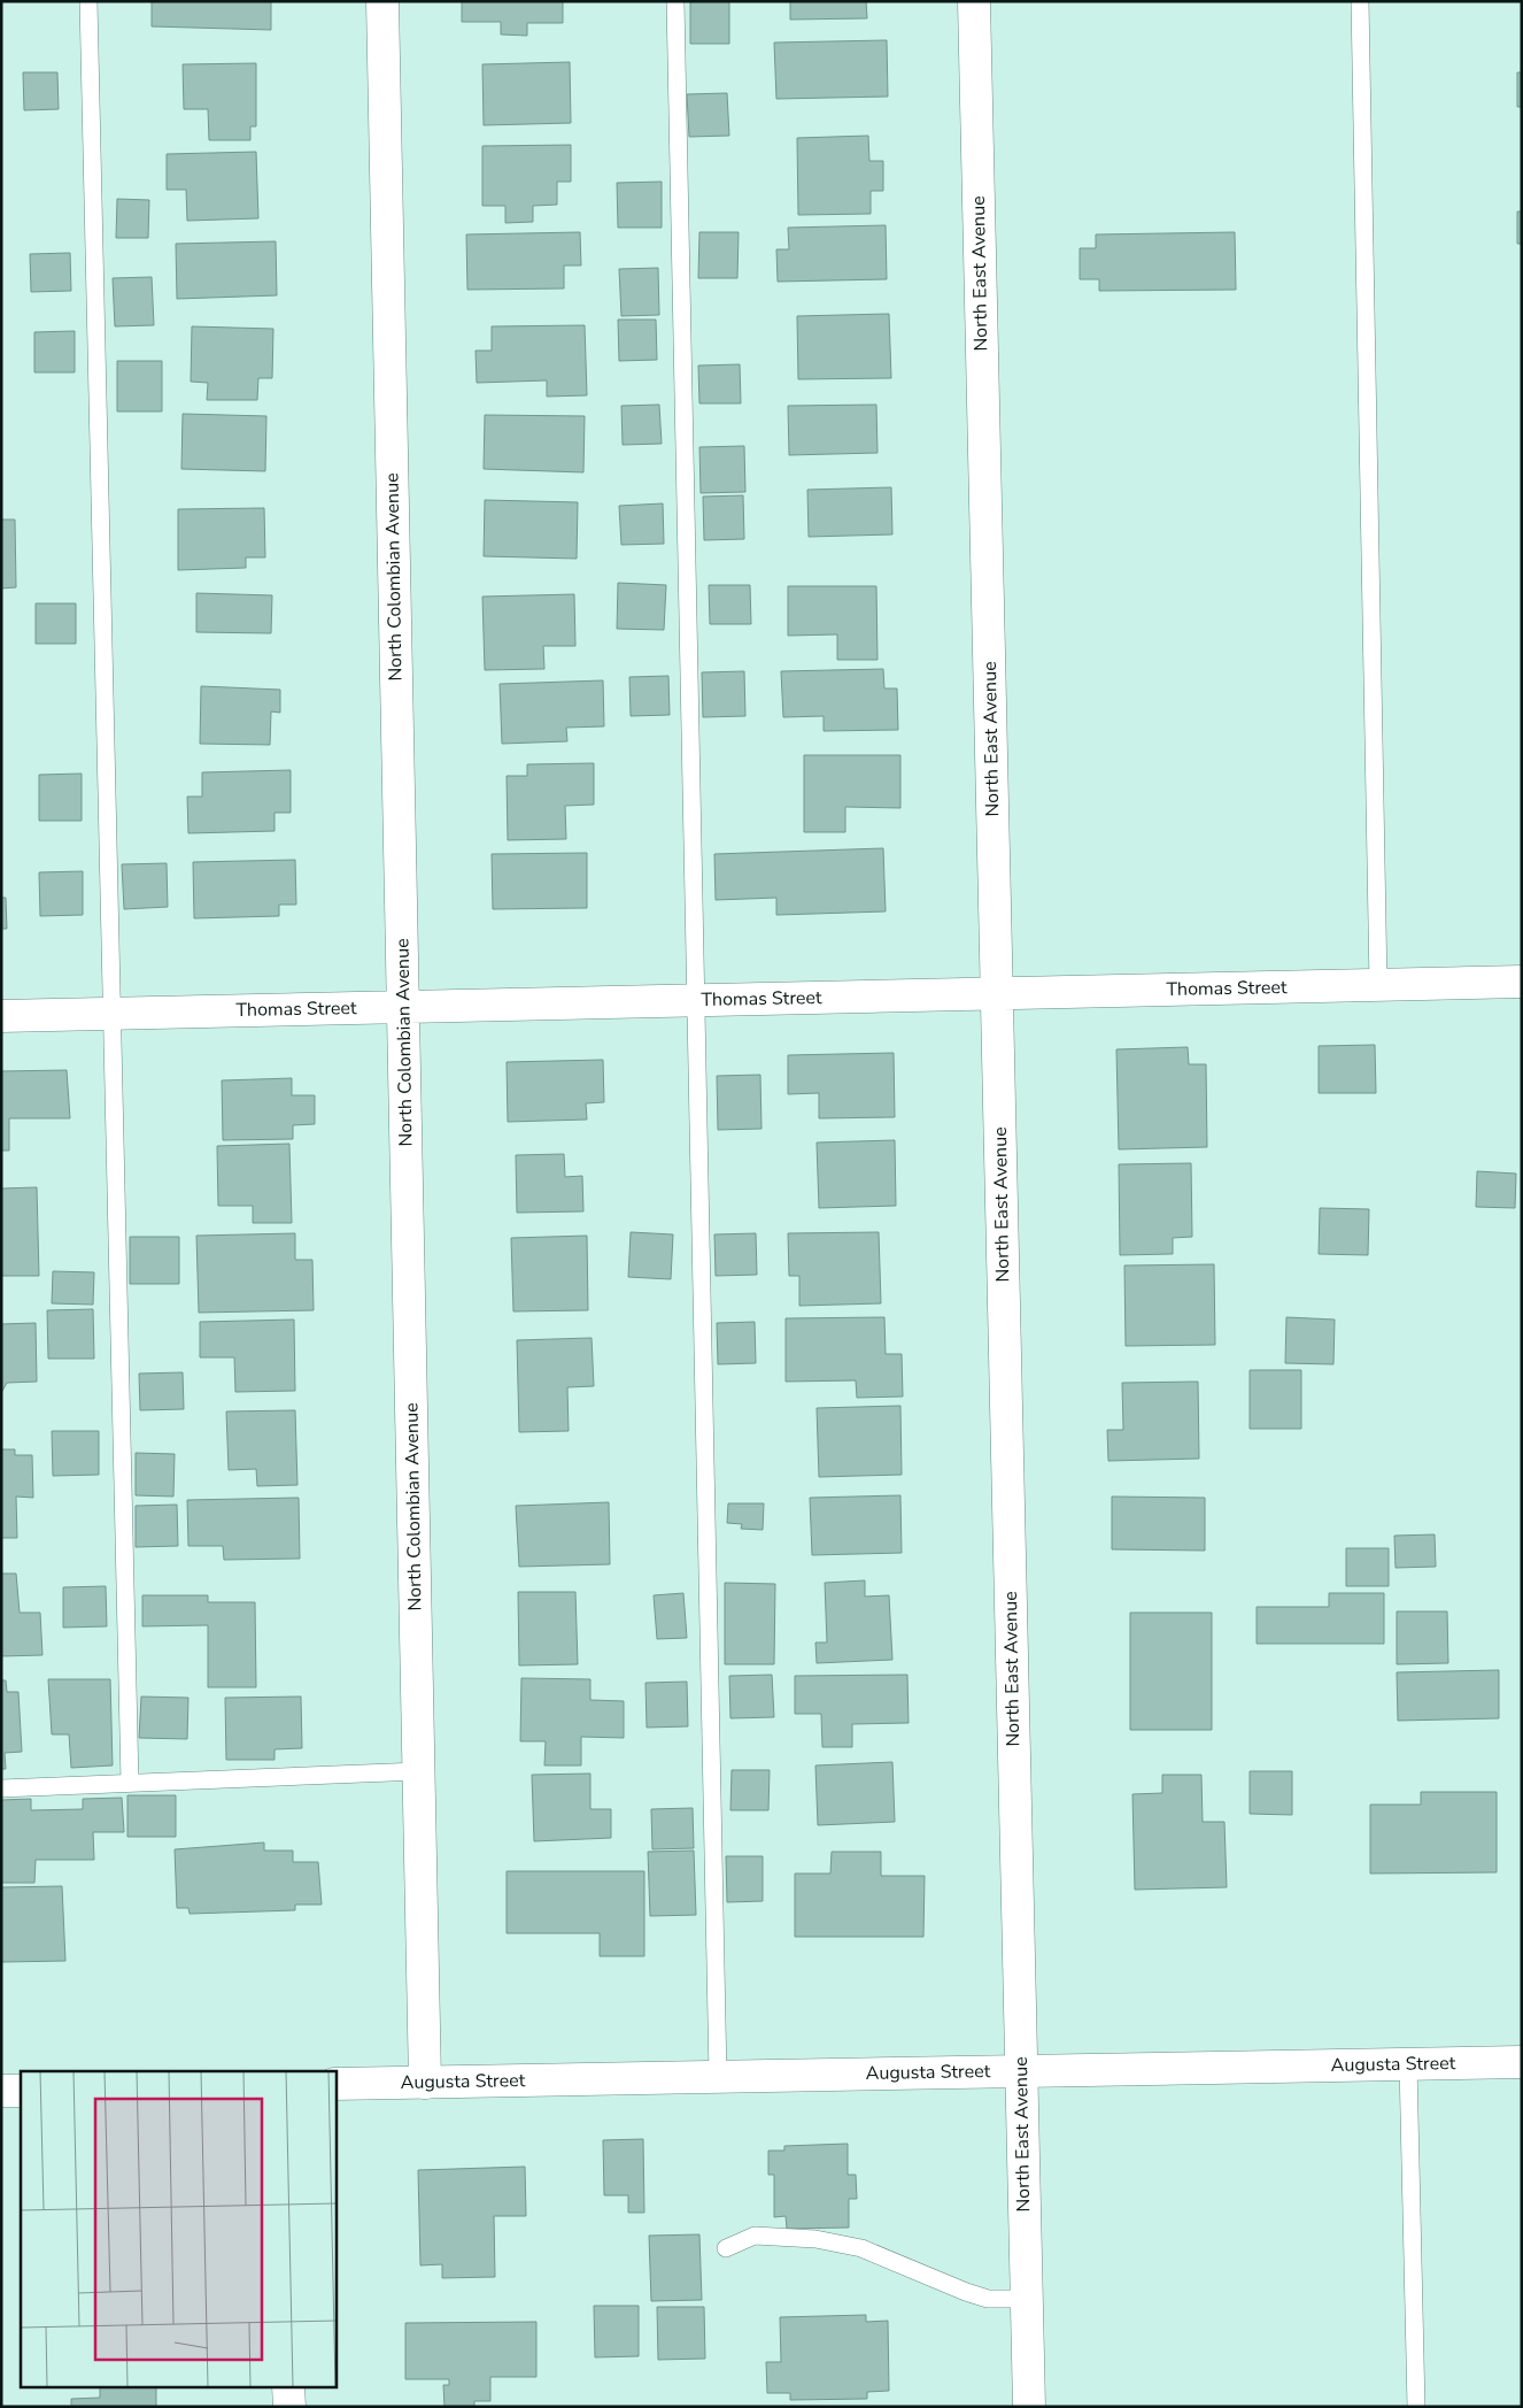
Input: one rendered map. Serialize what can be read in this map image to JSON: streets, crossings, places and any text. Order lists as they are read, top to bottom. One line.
{"streets":{"street":["North East Avenue","North Colombian Avenue","Thomas Street","Augusta Street"]},"crossings":[["North East Avenue","Thomas Street"],["North East Avenue","Augusta Street"],["North Colombian Avenue","Thomas Street"],["North Colombian Avenue","Augusta Street"]]}
